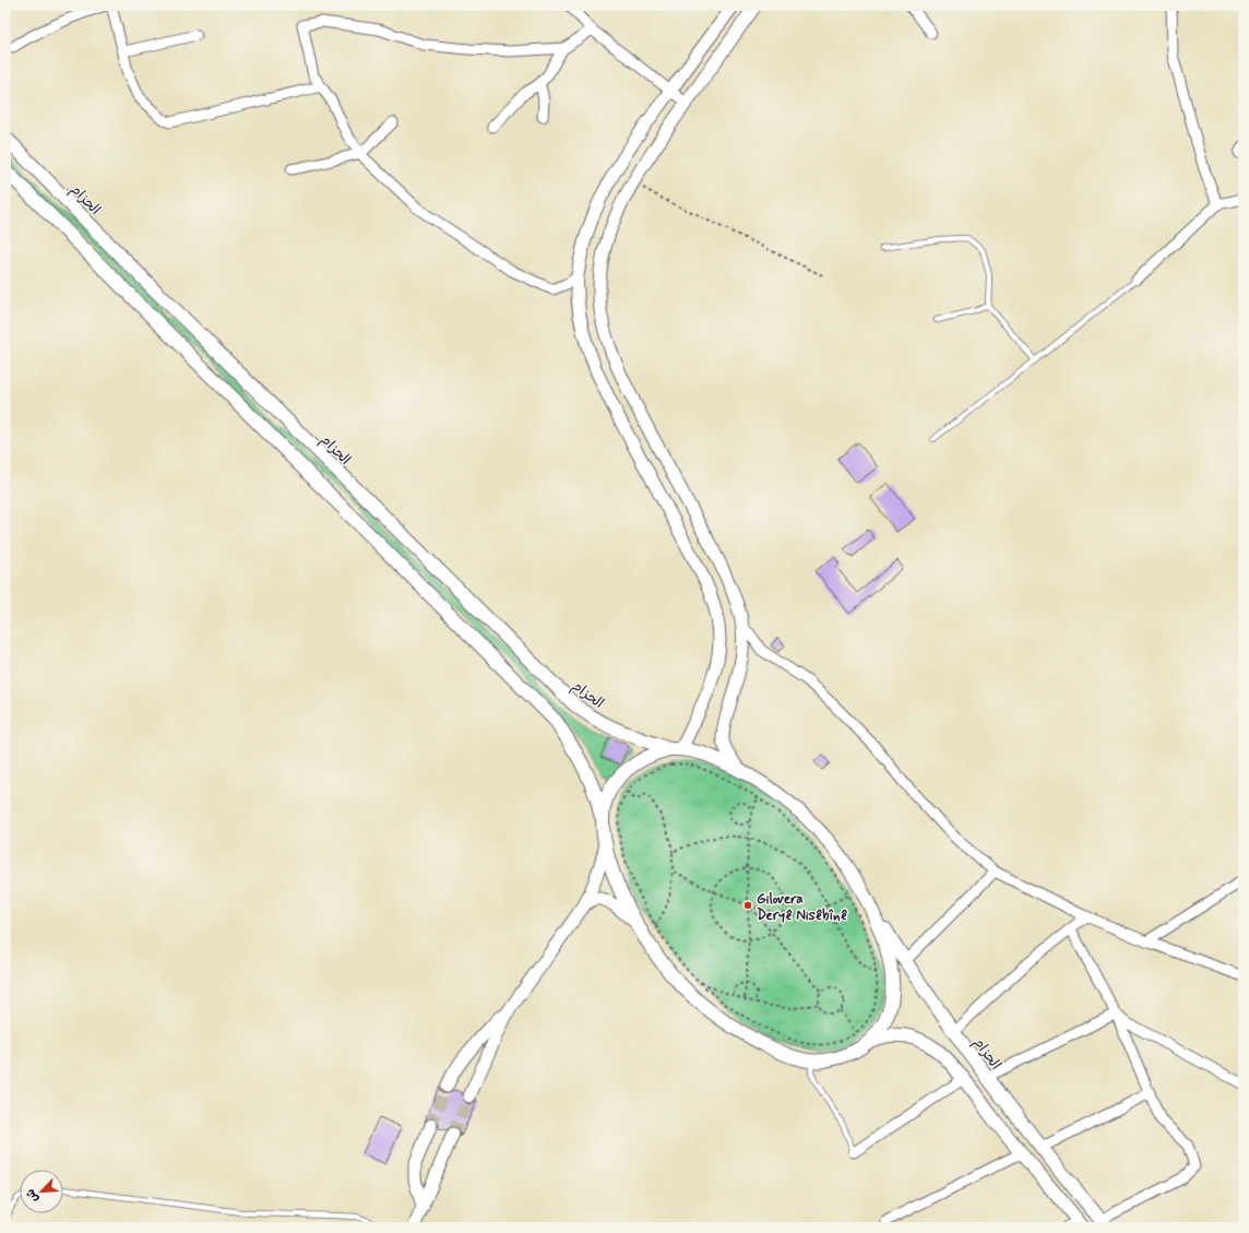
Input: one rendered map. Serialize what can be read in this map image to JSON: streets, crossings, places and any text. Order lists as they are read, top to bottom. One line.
{"streets":{"main road":["الحزام"]},"places":["Gilovera Deryê Nisêbînê"],"north":"bottom left"}
